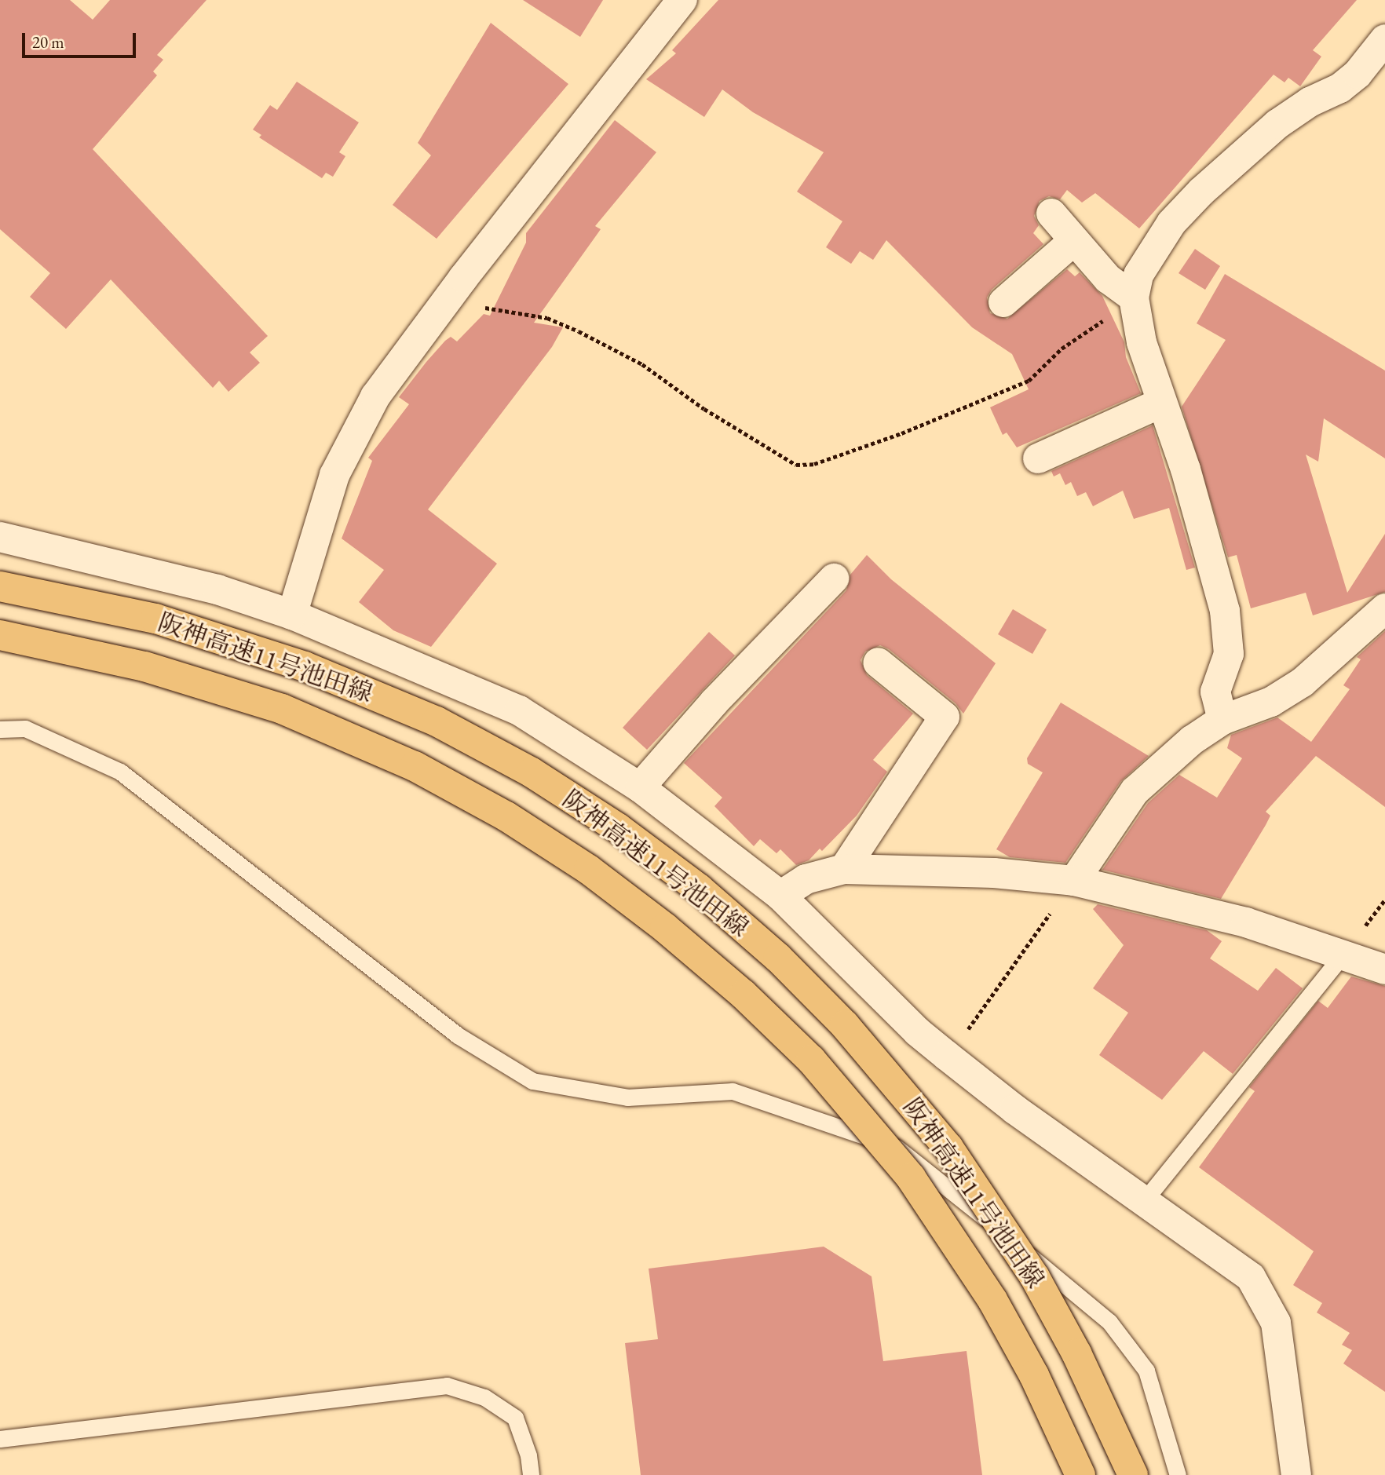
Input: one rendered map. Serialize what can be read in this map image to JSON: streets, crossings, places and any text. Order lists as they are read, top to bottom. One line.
{"streets":{"highway":["阪神高速11号池田線"]},"scale_bar":"20 m"}
